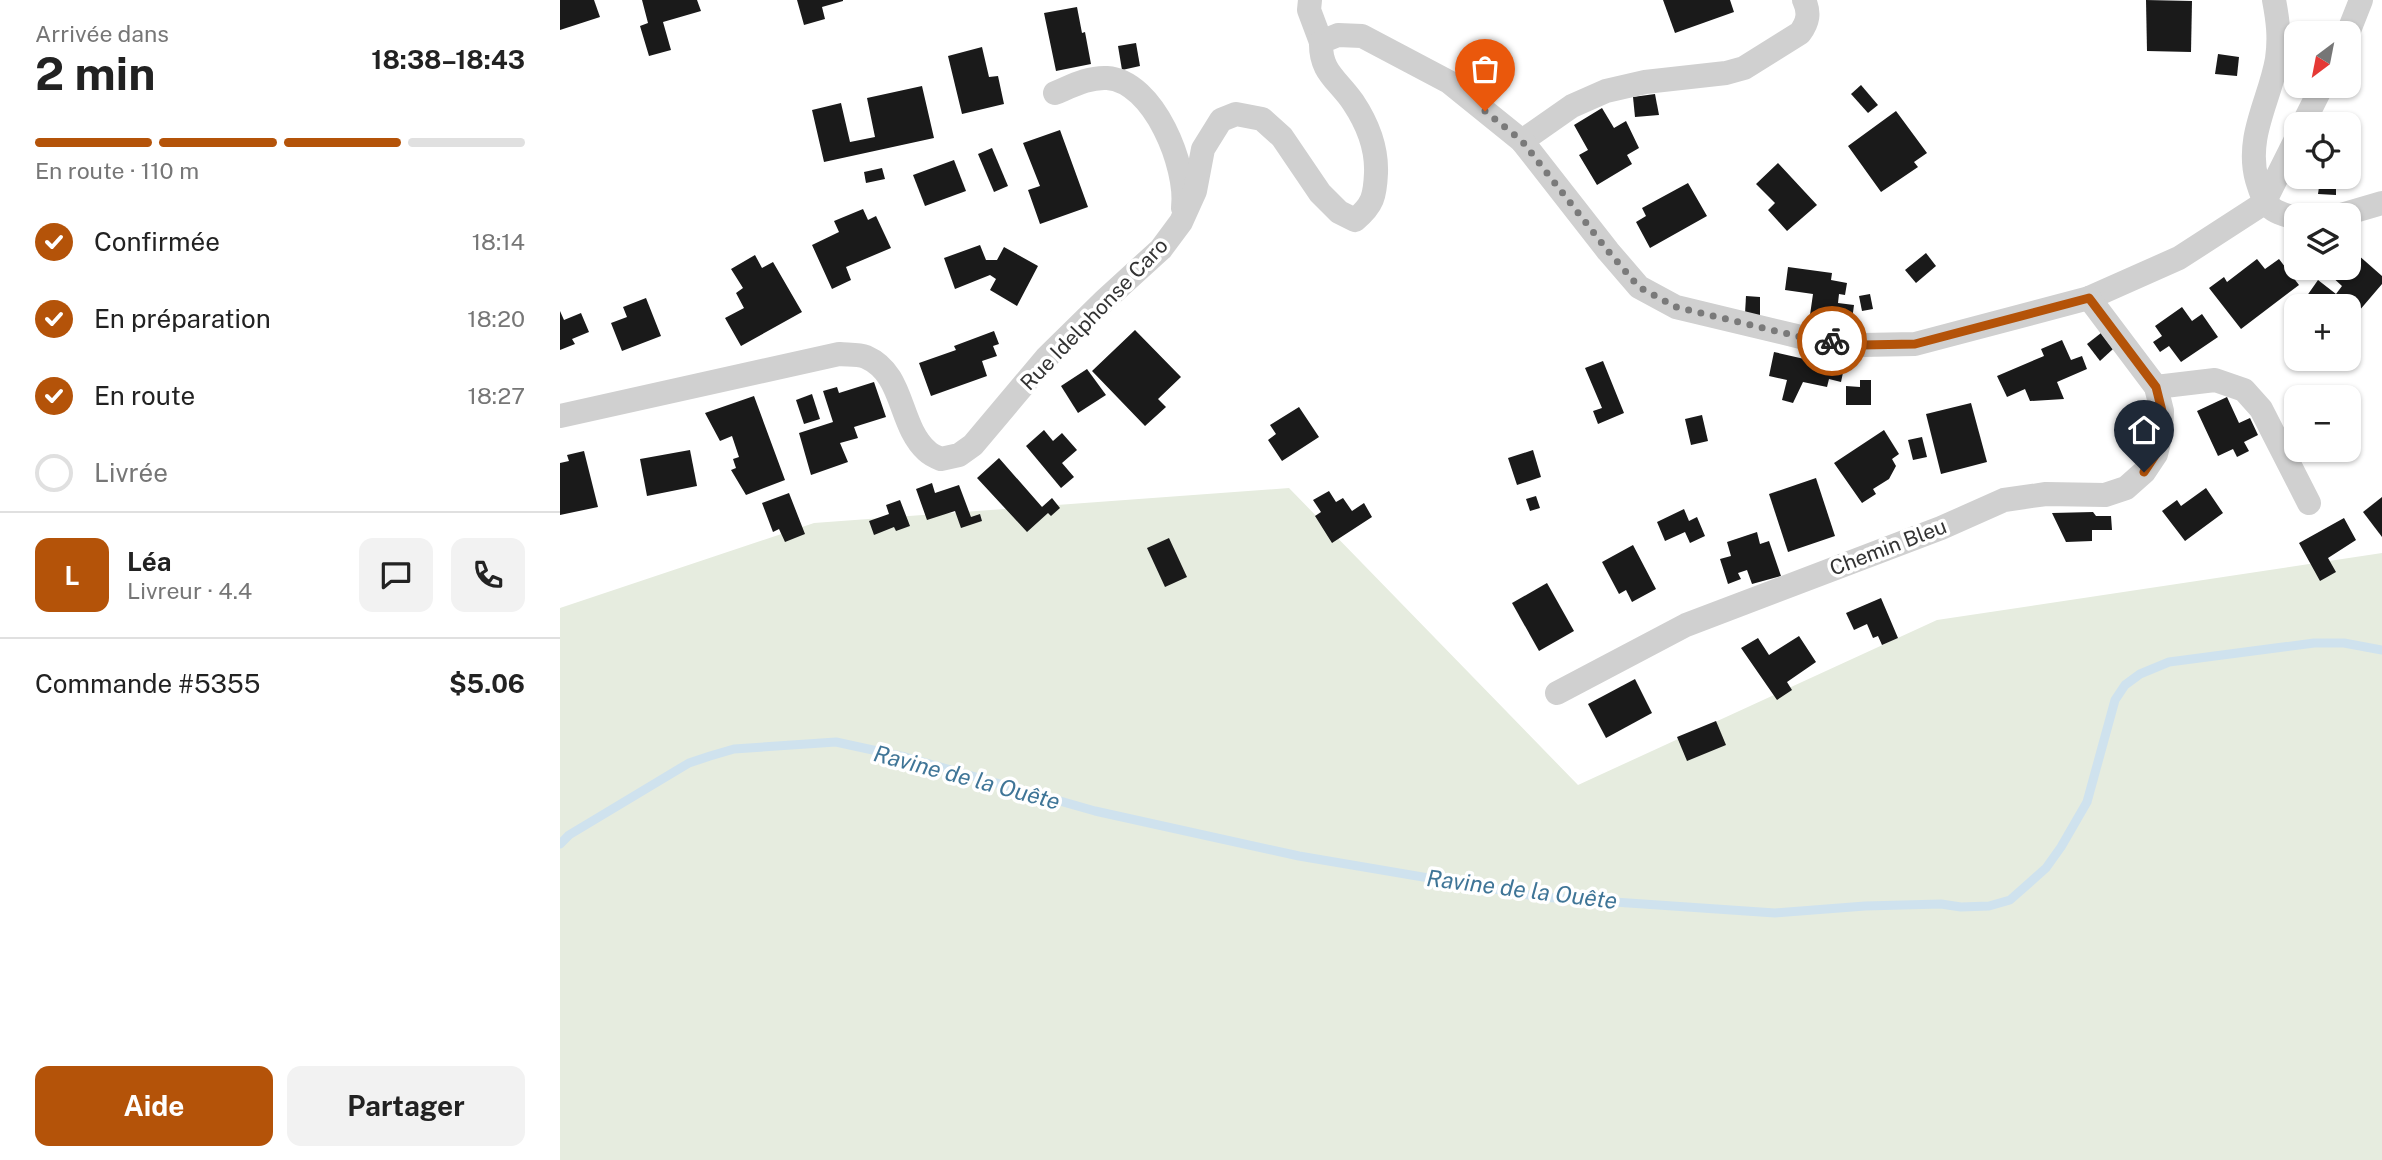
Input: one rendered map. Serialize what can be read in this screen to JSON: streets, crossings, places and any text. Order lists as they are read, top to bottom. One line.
{"streets":{"street":["Rue Idelphonse Caro","Chemin Bleu"]},"water":["Ravine de la Ouête"],"north":"bottom left","page":{"heading":["2 min","Arrivée dans","18:38–18:43"],"panel":["Léa","Livreur · 4.4","Commande #5355","$5.06"],"map_buttons":["+","−"],"bar":"En route · 110 m","list":[["Confirmée","18:14"],["En préparation","18:20"],["En route","18:27"],"Livrée"],"round":"L","buttons":["Aide","Partager"]}}
